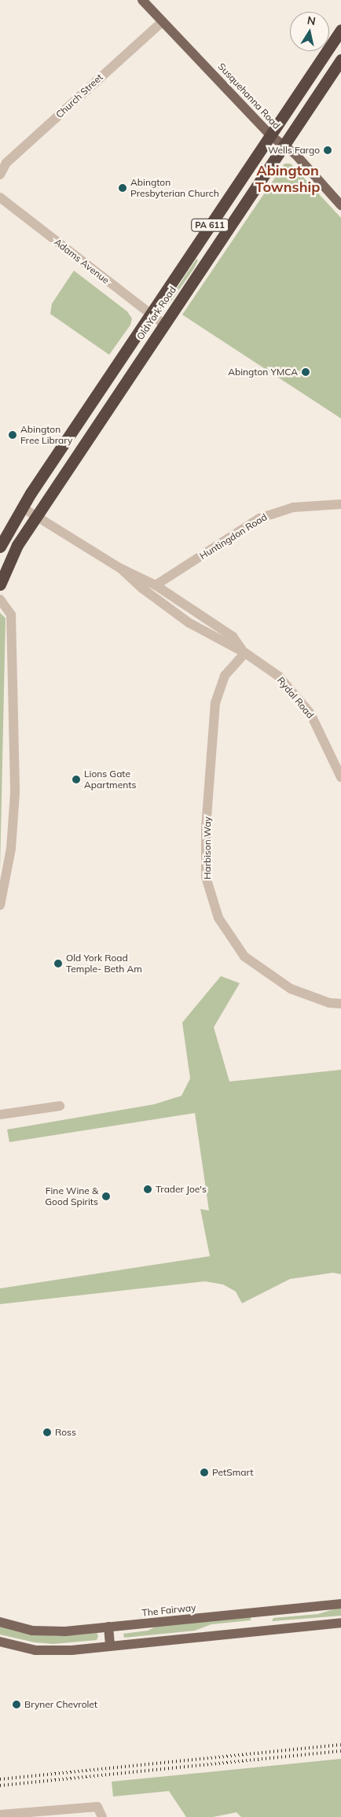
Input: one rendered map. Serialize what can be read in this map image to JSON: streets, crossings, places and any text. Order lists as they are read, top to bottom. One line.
{"streets":{"highway":["PA 611","Old York Road"],"main road":["Susquehanna Road","The Fairway"],"street":["Church Street","Adams Avenue","Huntingdon Road","Rydal Road","Harbison Way"]},"crossings":[["Church Street","Susquehanna Road"],["Susquehanna Road","Old York Road"],["Adams Avenue","Old York Road"],["Old York Road","Rydal Road"],["Huntingdon Road","Rydal Road"],["Rydal Road","Harbison Way"]],"districts":["Abington Township"],"places":["Wells Fargo","Abington Presbyterian Church","Abington YMCA","Abington Free Library","Lions Gate Apartments","Old York Road Temple- Beth Am","Trader Joe's","Fine Wine & Good Spirits","Ross","PetSmart","Bryner Chevrolet"],"north":"top"}
